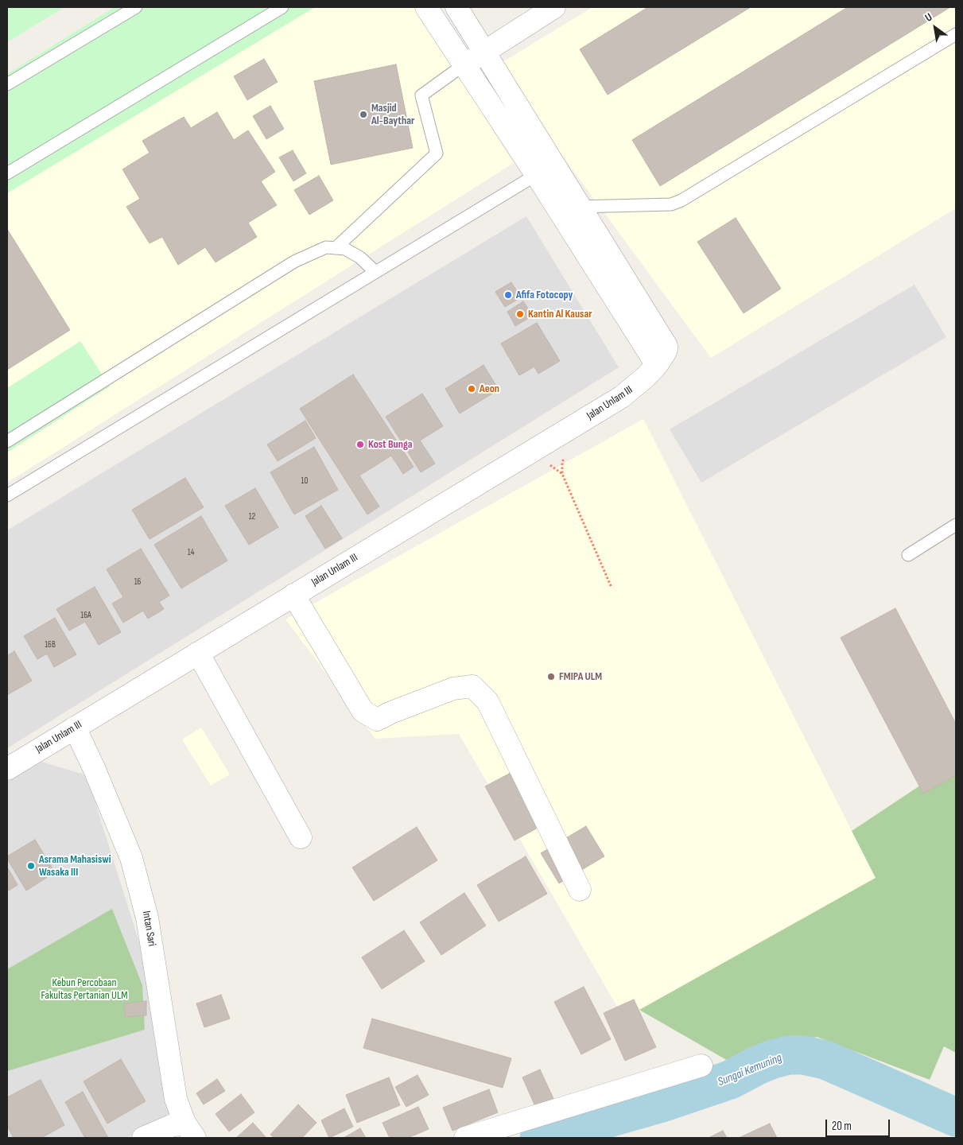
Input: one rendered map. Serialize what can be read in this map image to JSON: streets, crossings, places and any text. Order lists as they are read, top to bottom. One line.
{"streets":{"street":["Jalan Unlam III","Intan Sari"]},"crossings":[["Jalan Unlam III","Intan Sari"]],"water":["Sungai Kemuning"],"parks":["Kebun Percobaan Fakultas Pertanian ULM"],"places":["Masjid Al-Baythar","Afifa Fotocopy","Kantin Al Kausar","Aeon","Kost Bunga","FMIPA ULM","Asrama Mahasiswi Wasaka III"],"house_numbers":["10","12","14","16","16A","16B"],"scale_bar":"20 m","north":"top left"}
